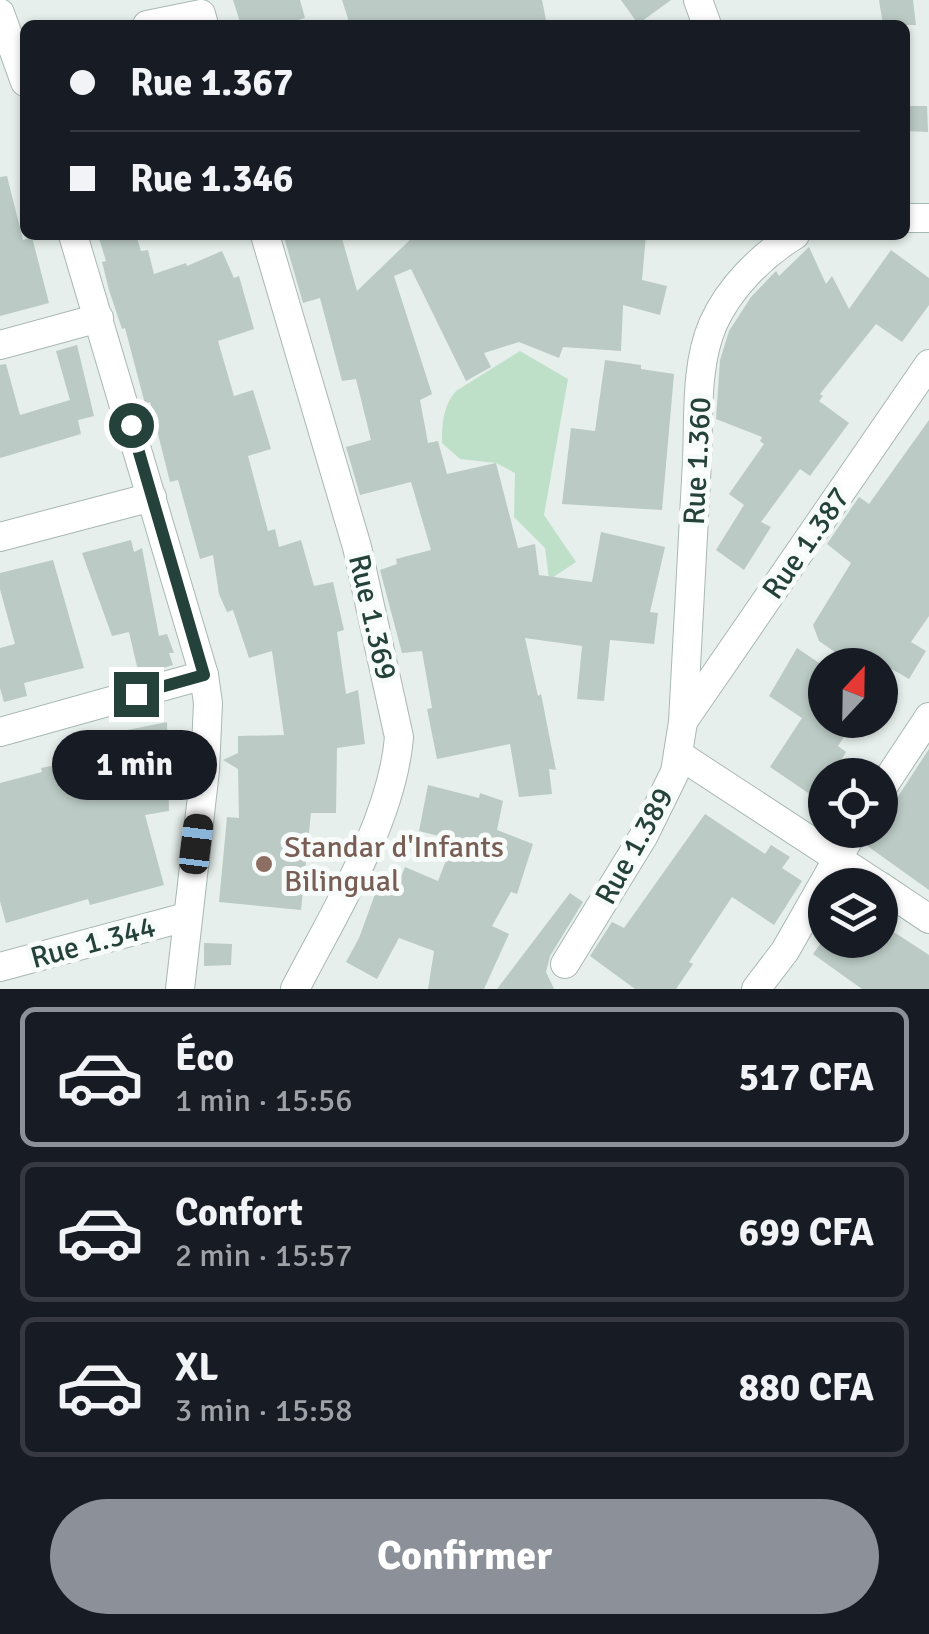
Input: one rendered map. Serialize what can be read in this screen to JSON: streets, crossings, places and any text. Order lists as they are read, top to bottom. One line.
{"streets":{"street":["Rue 1.360","Rue 1.387","Rue 1.369","Rue 1.389","Rue 1.344"]},"crossings":[["Rue 1.360","Rue 1.387"],["Rue 1.360","Rue 1.389"],["Rue 1.387","Rue 1.389"]],"places":["Standar d'Infants Bilingual"],"north":"top","page":{"banner":["Rue 1.367","Rue 1.346"],"bubble":"1 min","list":[{"name":"Éco","note":"1 min · 15:56","value":"517 CFA"},{"name":"Confort","note":"2 min · 15:57","value":"699 CFA"},{"name":"XL","note":"3 min · 15:58","value":"880 CFA"}],"buttons":"Confirmer"}}
